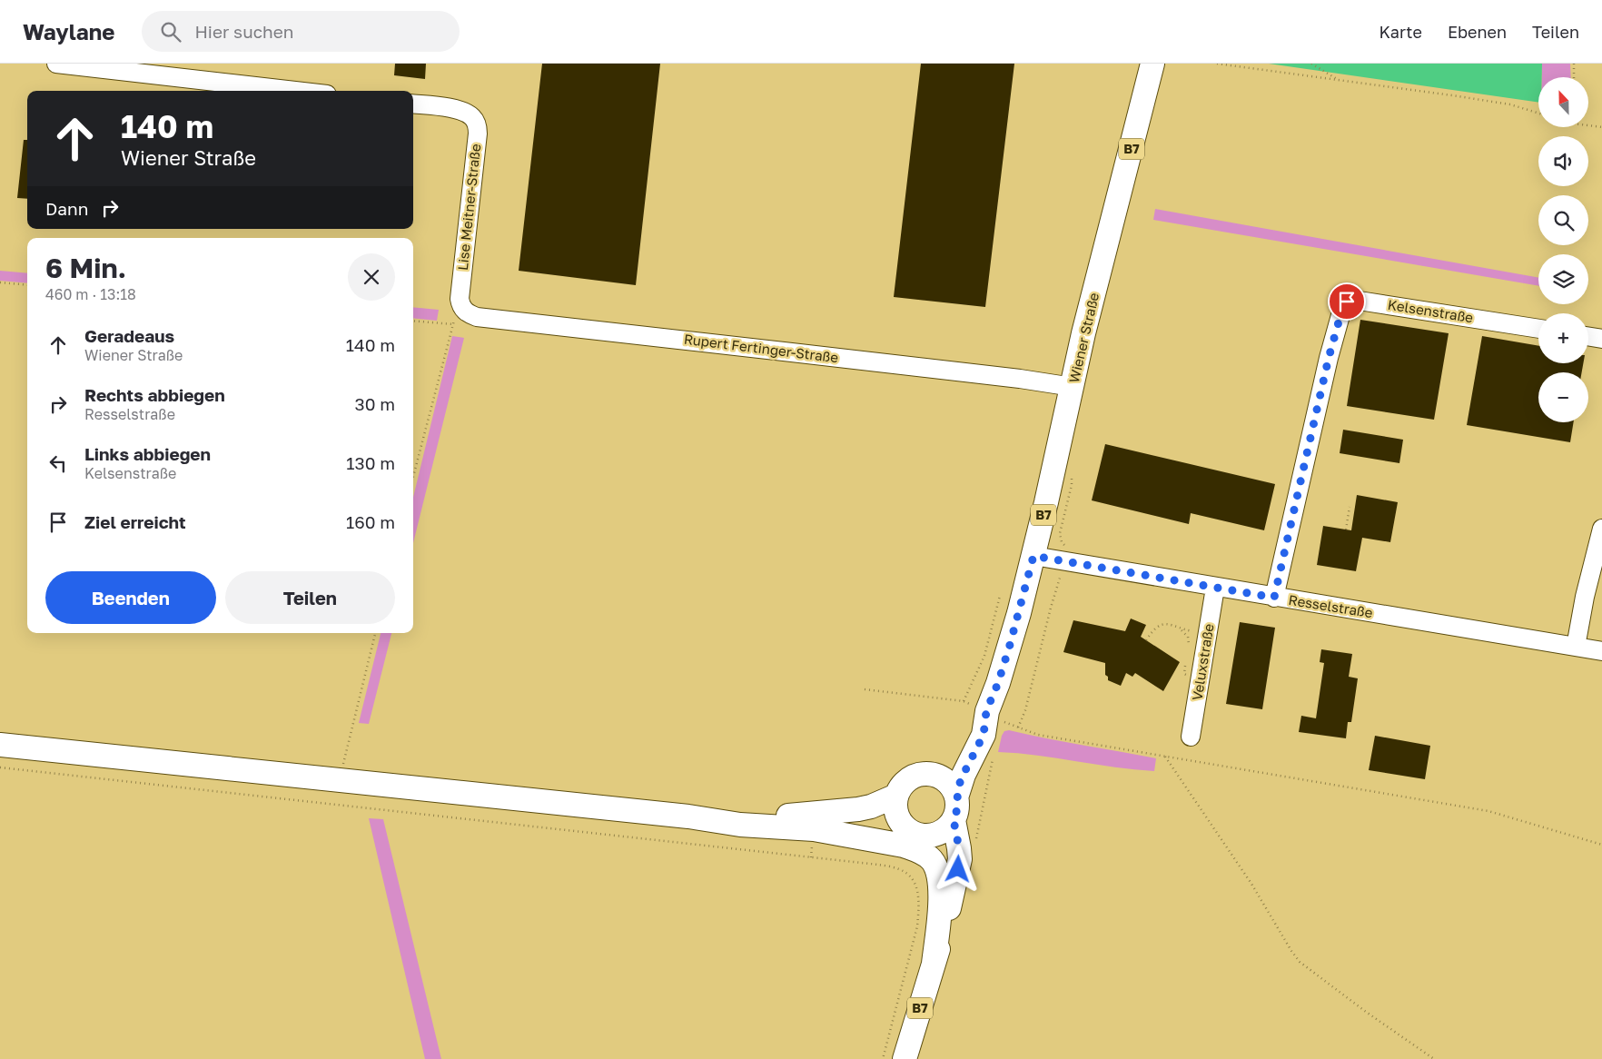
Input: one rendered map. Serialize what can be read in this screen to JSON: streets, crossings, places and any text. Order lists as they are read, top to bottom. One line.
{"streets":{"main road":["B7","Wiener Straße"],"street":["Lise Meitner-Straße","Kelsenstraße","Rupert Fertinger-Straße","Resselstraße","Veluxstraße"]},"crossings":[["B7","Wiener Straße"],["Lise Meitner-Straße","Rupert Fertinger-Straße"],["Kelsenstraße","Resselstraße"],["Wiener Straße","Rupert Fertinger-Straße"],["Wiener Straße","Resselstraße"],["Resselstraße","Veluxstraße"]],"north":"top","page":{"header":"Waylane","search":"Hier suchen","nav":["Karte","Ebenen","Teilen"],"map_buttons":["+","−"],"turn":["140 m","Wiener Straße"],"then":"Dann","heading":["6 Min.","460 m · 13:18"],"list":[{"name":"Geradeaus","note":"Wiener Straße","value":"140 m"},{"name":"Rechts abbiegen","note":"Resselstraße","value":"30 m"},{"name":"Links abbiegen","note":"Kelsenstraße","value":"130 m"},{"name":"Ziel erreicht","value":"160 m"}],"buttons":["Beenden","Teilen"]}}
